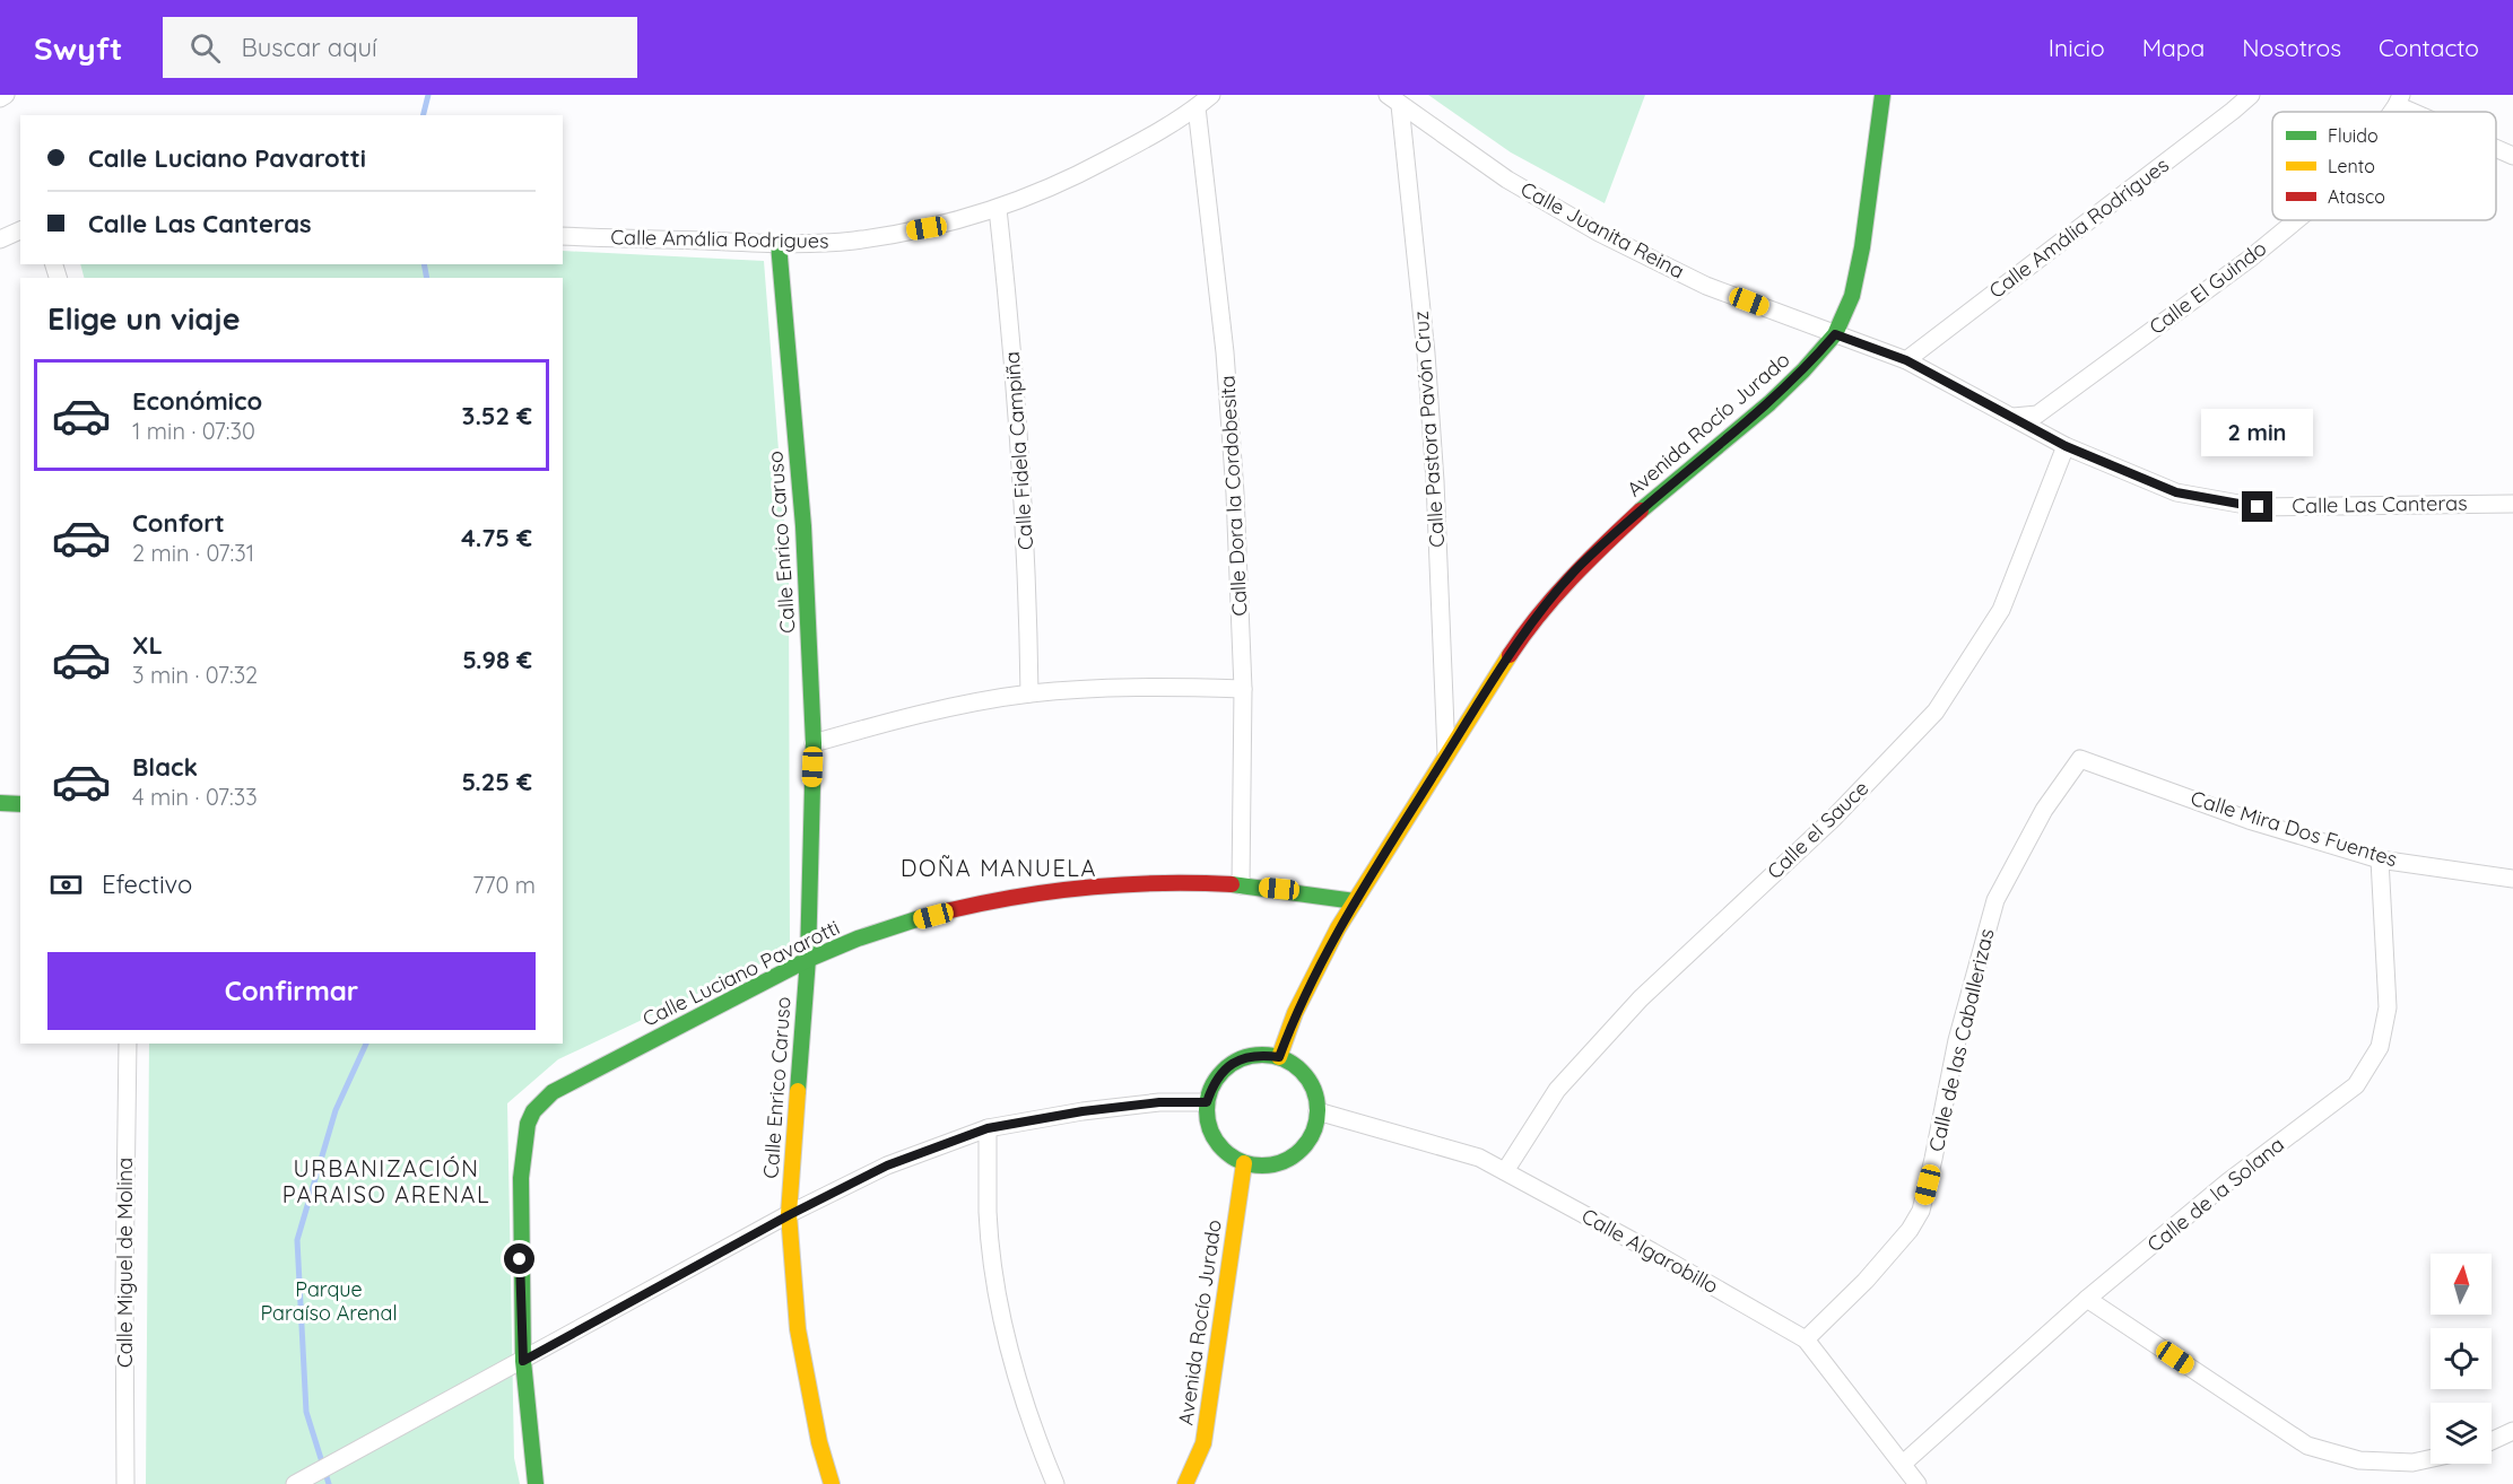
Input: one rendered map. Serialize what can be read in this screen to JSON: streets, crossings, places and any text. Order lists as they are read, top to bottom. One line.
{"streets":{"street":["Calle Amália Rodrigues","Calle Juanita Reina","Calle El Guindo","Avenida Rocío Jurado","Calle Pastora Pavón Cruz","Calle Fidela Campiña","Calle Dora la Cordobesita","Calle Las Canteras","Calle Enrico Caruso","Calle Mira Dos Fuentes","Calle el Sauce","Calle Luciano Pavarotti","Calle de las Caballerizas","Calle de la Solana","Calle Algarobillo","Calle Miguel de Molina"]},"crossings":[["Calle Amália Rodrigues","Calle Fidela Campiña"],["Calle Amália Rodrigues","Calle Dora la Cordobesita"],["Calle Amália Rodrigues","Calle Las Canteras"],["Calle Amália Rodrigues","Calle Enrico Caruso"],["Calle Juanita Reina","Avenida Rocío Jurado"],["Calle Juanita Reina","Calle Pastora Pavón Cruz"],["Calle Juanita Reina","Calle Las Canteras"],["Calle El Guindo","Calle Las Canteras"],["Avenida Rocío Jurado","Calle Pastora Pavón Cruz"],["Avenida Rocío Jurado","Calle Las Canteras"],["Avenida Rocío Jurado","Calle Luciano Pavarotti"],["Avenida Rocío Jurado","Calle Algarobillo"],["Calle Dora la Cordobesita","Calle Luciano Pavarotti"],["Calle Las Canteras","Calle el Sauce"],["Calle Enrico Caruso","Calle Luciano Pavarotti"],["Calle Mira Dos Fuentes","Calle de las Caballerizas"],["Calle Mira Dos Fuentes","Calle de la Solana"],["Calle el Sauce","Calle Algarobillo"],["Calle de las Caballerizas","Calle Algarobillo"],["Calle de la Solana","Calle Algarobillo"]],"districts":["DOÑA MANUELA","URBANIZACIÓN PARAISO ARENAL"],"parks":["Parque Paraíso Arenal"],"legend":["Fluido","Lento","Atasco"],"north":"top","page":{"header":"Swyft","search":"Buscar aquí","nav":["Inicio","Mapa","Nosotros","Contacto"],"banner":["Calle Luciano Pavarotti","Calle Las Canteras"],"heading":"Elige un viaje","list":[{"name":"Económico","note":"1 min · 07:30","value":"3.52 €"},{"name":"Confort","note":"2 min · 07:31","value":"4.75 €"},{"name":"XL","note":"3 min · 07:32","value":"5.98 €"},{"name":"Black","note":"4 min · 07:33","value":"5.25 €"}],"bubble":"2 min","pay":["Efectivo","770 m"],"buttons":"Confirmar"}}
